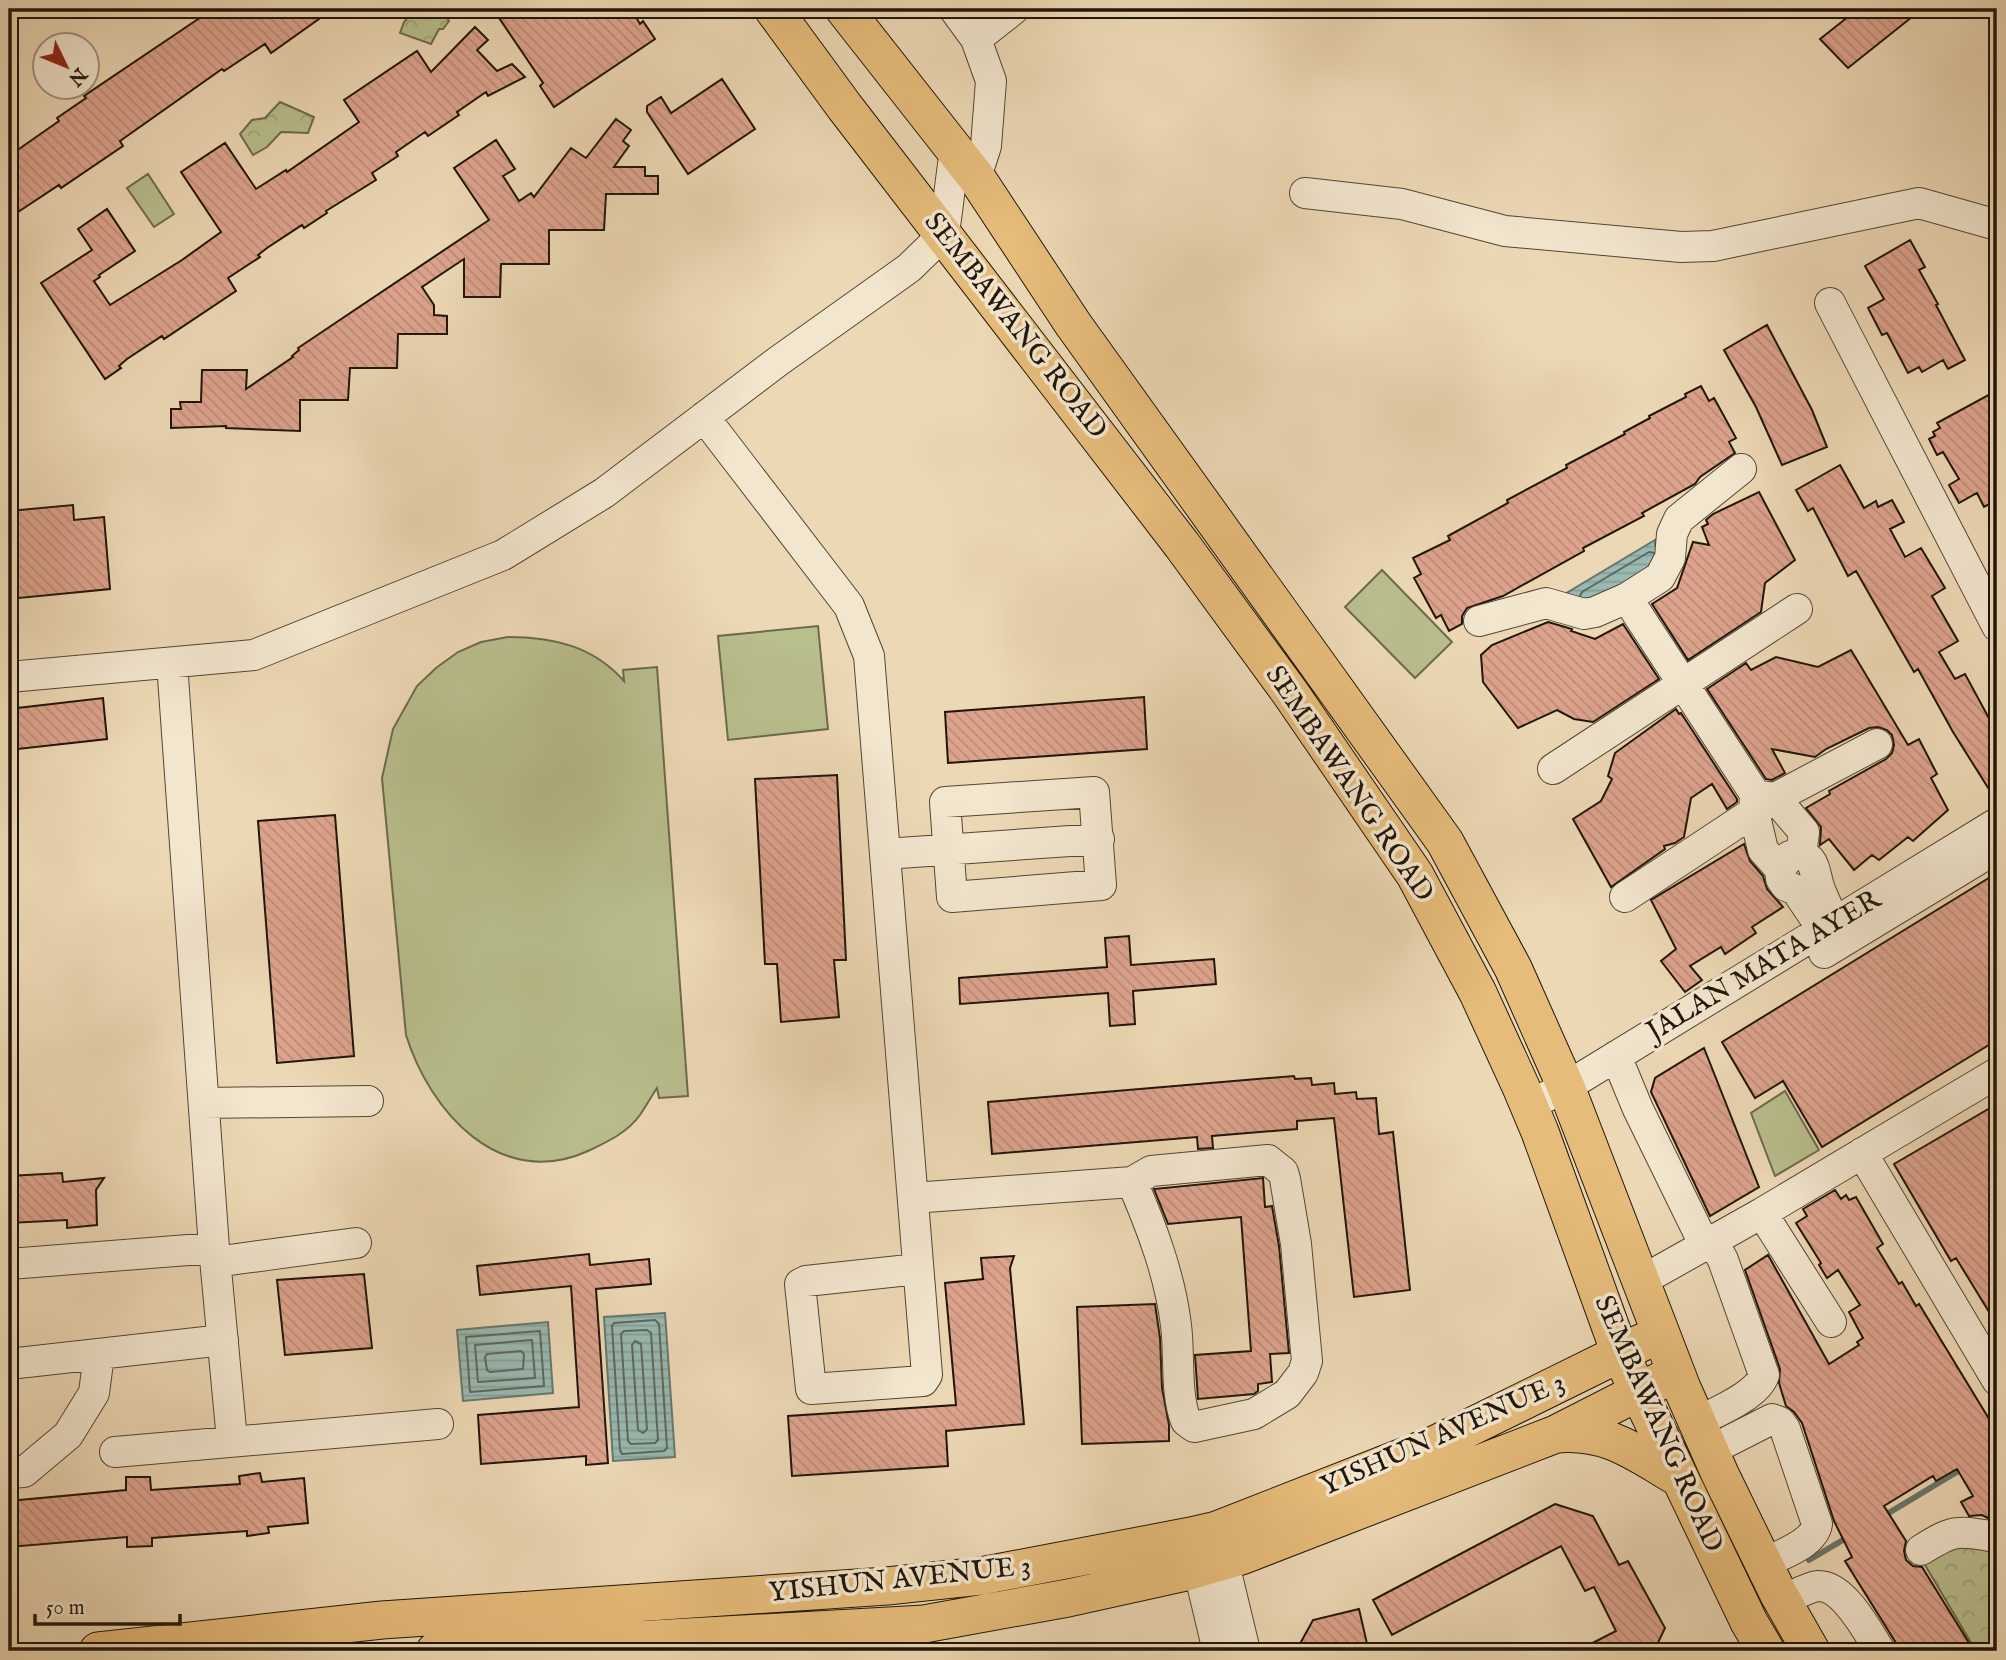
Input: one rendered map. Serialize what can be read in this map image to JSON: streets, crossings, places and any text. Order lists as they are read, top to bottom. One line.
{"streets":{"main road":["SEMBAWANG ROAD","YISHUN AVENUE 3"],"street":["JALAN MATA AYER"]},"crossings":[["SEMBAWANG ROAD","JALAN MATA AYER"],["SEMBAWANG ROAD","YISHUN AVENUE 3"]],"scale_bar":"50 m","north":"bottom right"}
